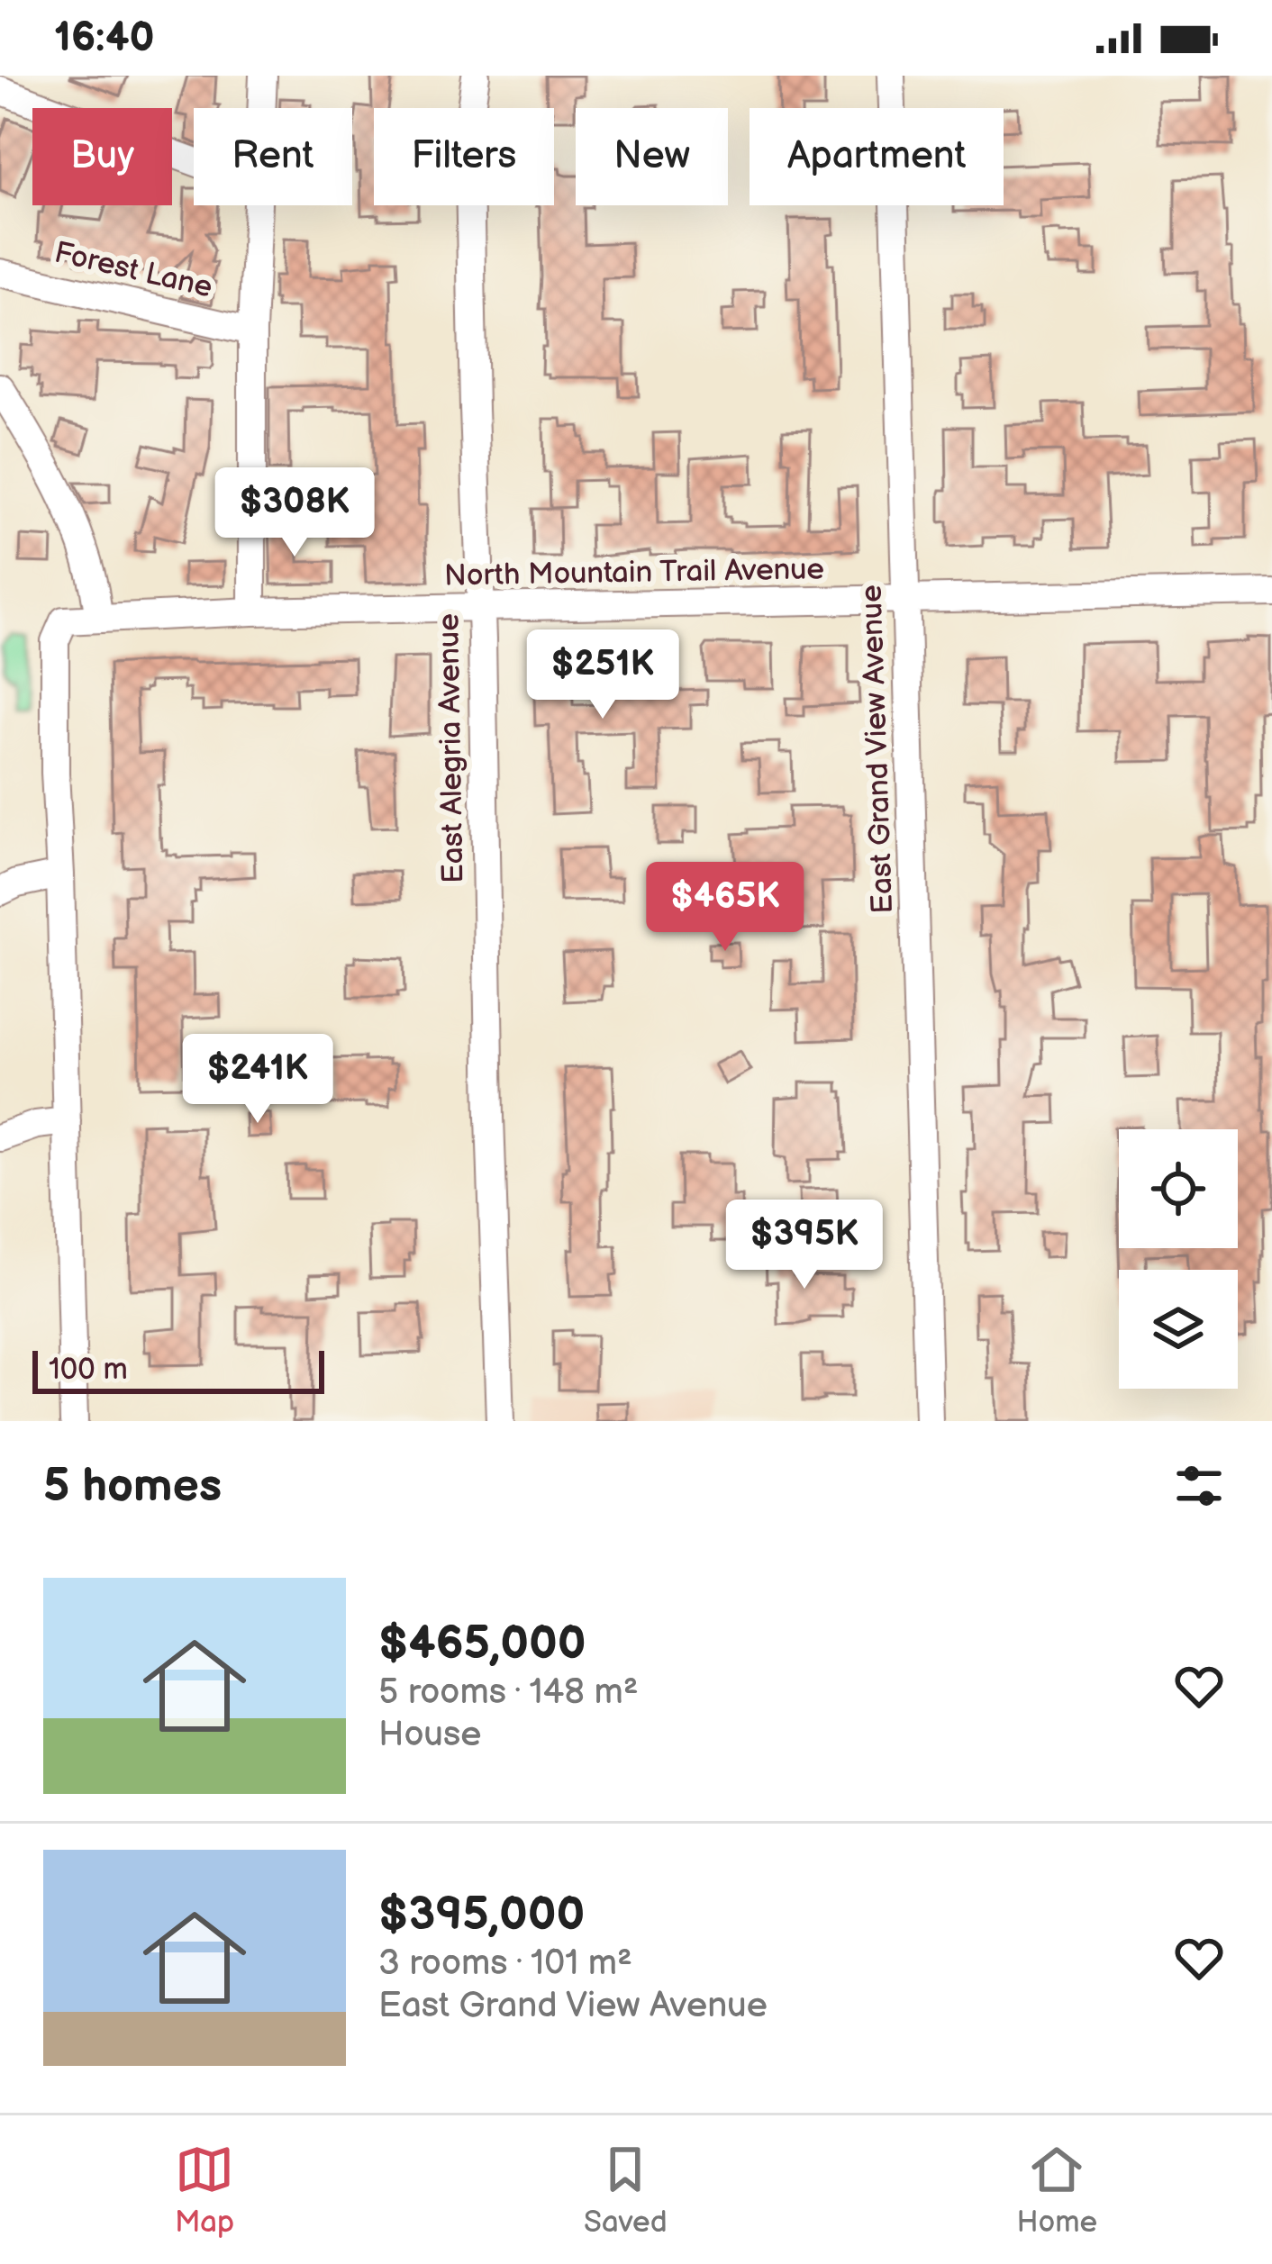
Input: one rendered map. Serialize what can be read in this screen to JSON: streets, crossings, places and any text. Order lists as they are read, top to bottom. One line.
{"streets":{"street":["Forest Lane","North Mountain Trail Avenue","East Alegria Avenue","East Grand View Avenue"]},"crossings":[["North Mountain Trail Avenue","East Alegria Avenue"],["North Mountain Trail Avenue","East Grand View Avenue"]],"scale_bar":"100 m","page":{"status":"16:40","chip":["Buy","Rent","Filters","New","Apartment"],"price":["$308K","$251K","$465K","$241K","$395K"],"scale":"100 m","heading":"5 homes","list":[{"name":"$465,000","note":"5 rooms · 148 m² · House"},{"name":"$395,000","note":"3 rooms · 101 m² · East Grand View Avenue"}],"tabs":["Map","Saved","Home"]}}
